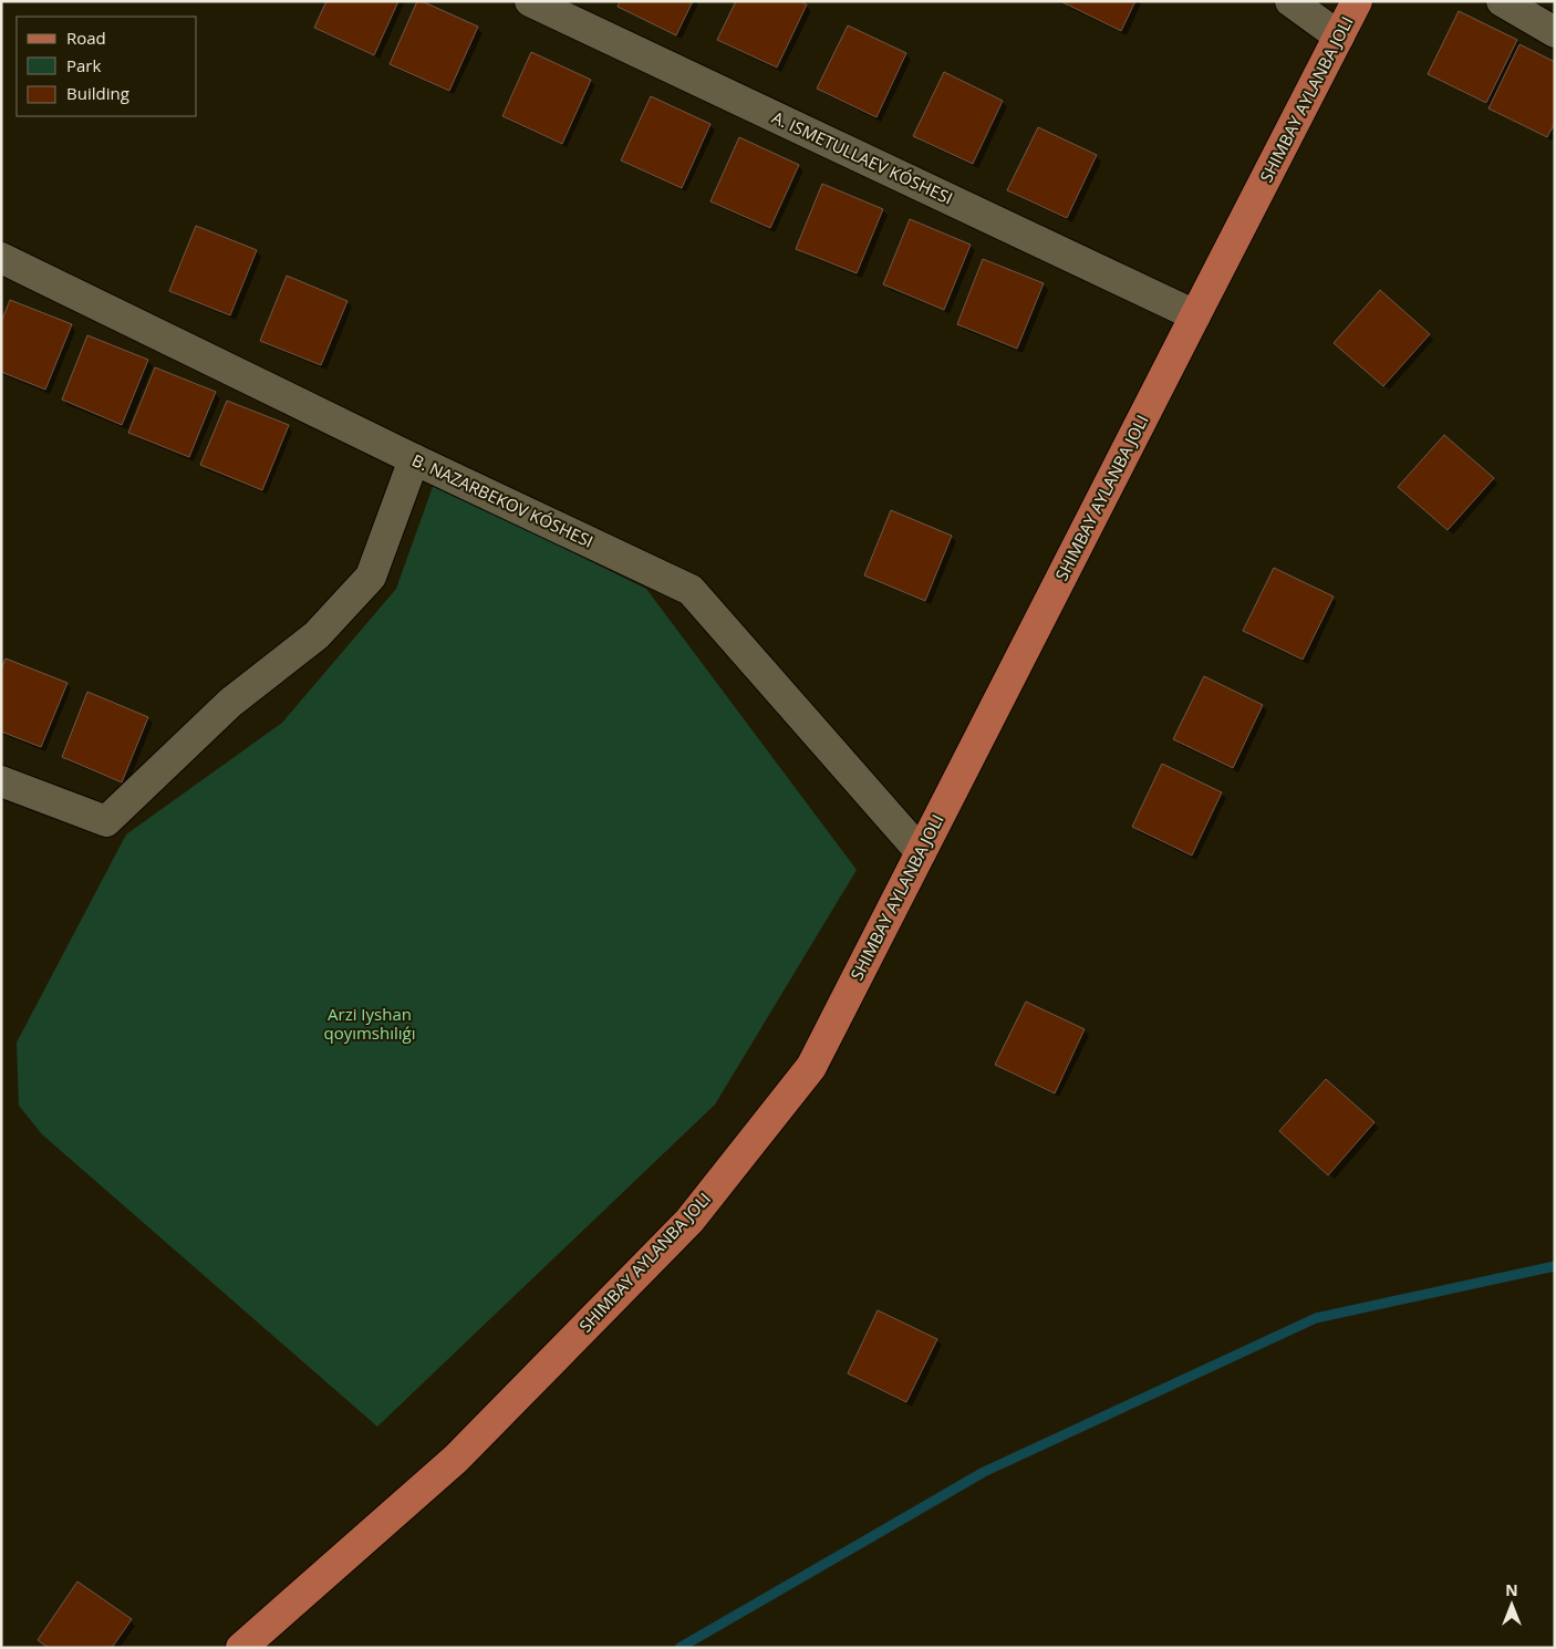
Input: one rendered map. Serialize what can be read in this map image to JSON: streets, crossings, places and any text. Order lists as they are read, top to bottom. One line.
{"streets":{"street":["A. ISMETULLAEV KÓSHESI","B. NAZARBEKOV KÓSHESI"]},"parks":["Arzi Iyshan qoyımshılıǵı"],"legend":["Road","Park","Building"],"north":"top"}
